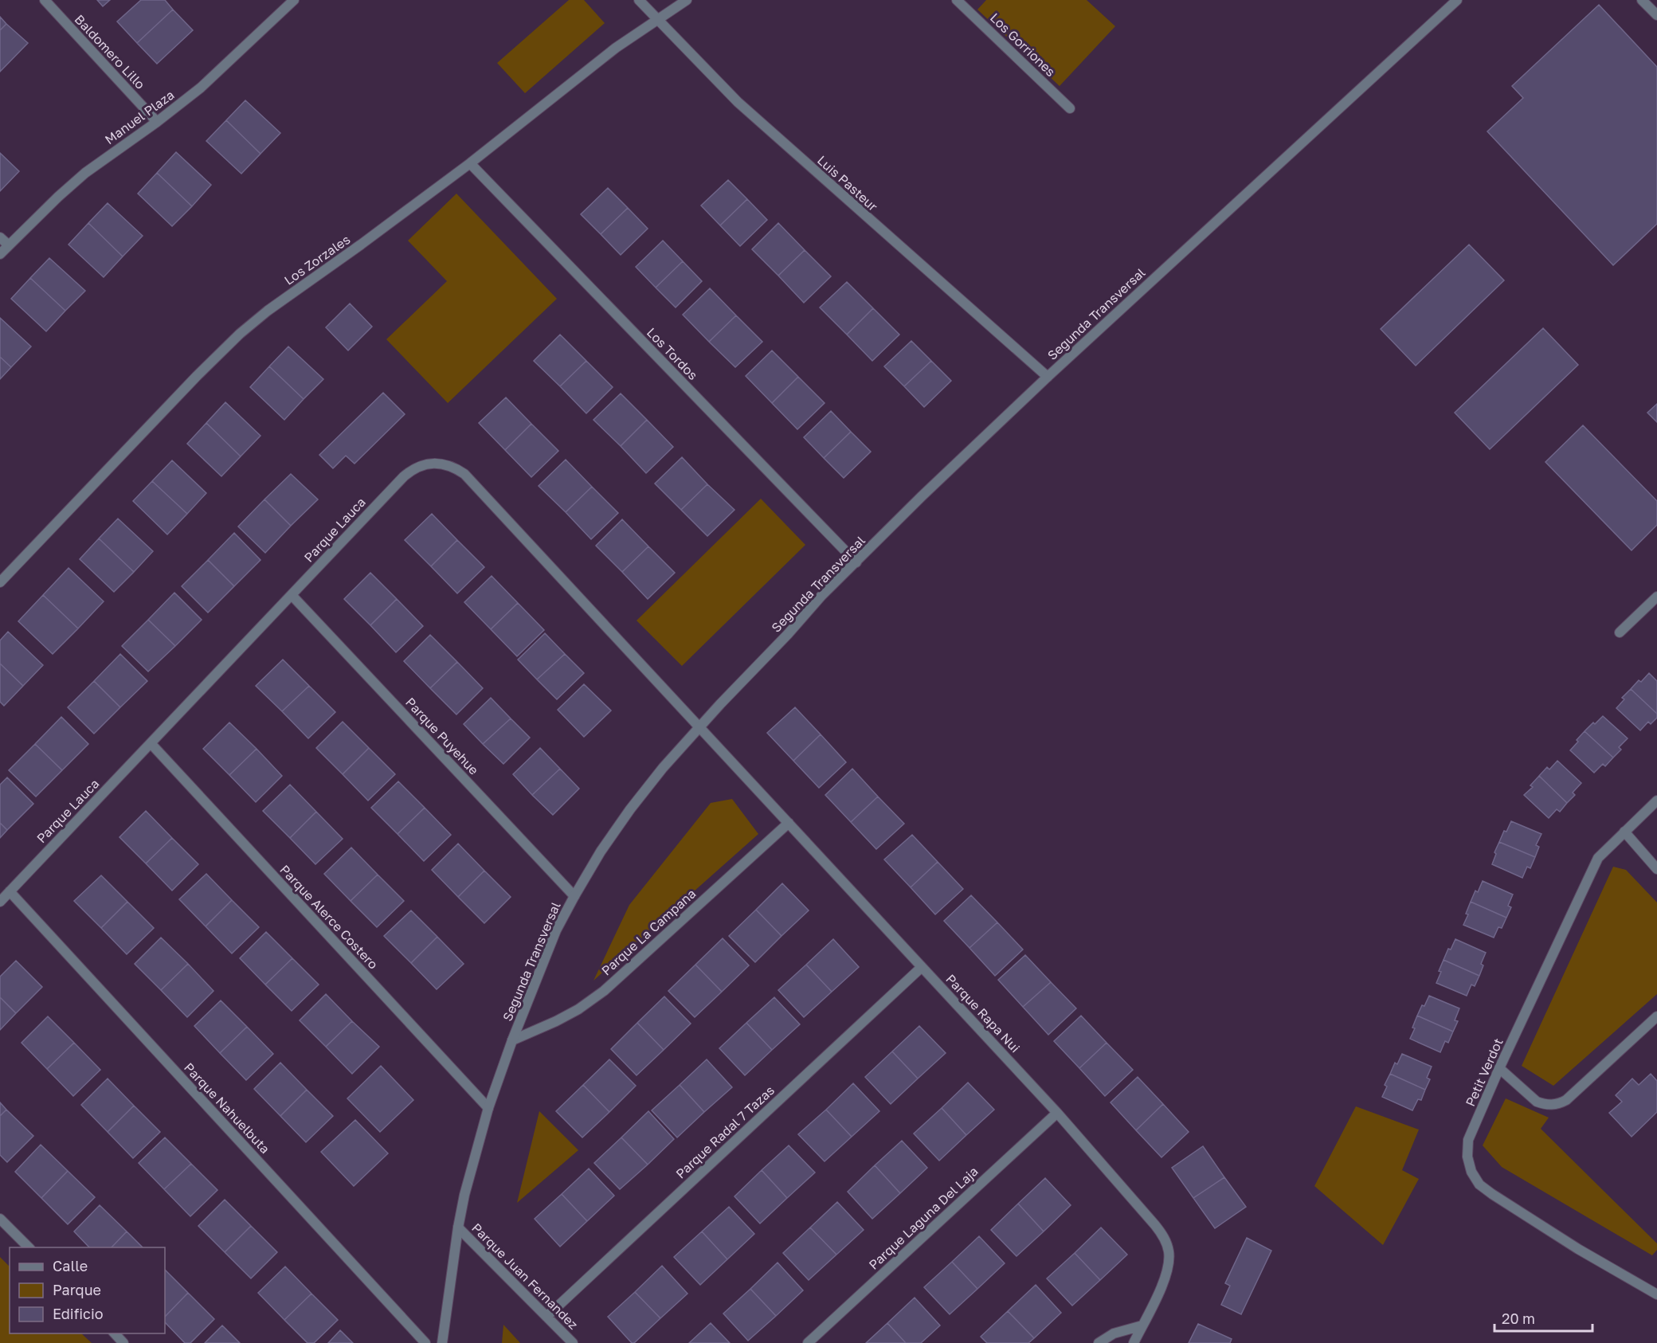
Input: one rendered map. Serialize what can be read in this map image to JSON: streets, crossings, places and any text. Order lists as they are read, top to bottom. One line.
{"streets":{"street":["Los Gorriones","Baldomero Lillo","Manuel Plaza","Luis Pasteur","Los Zorzales","Segunda Transversal","Los Tordos","Parque Lauca","Parque Puyehue","Parque Alerce Costero","Parque La Campana","Parque Rapa Nui","Petit Verdot","Parque Nahuelbuta","Parque Radal 7 Tazas","Parque Laguna Del Laja","Parque Juan Fernandez"]},"crossings":[["Baldomero Lillo","Manuel Plaza"],["Luis Pasteur","Los Zorzales"],["Luis Pasteur","Segunda Transversal"],["Los Zorzales","Los Tordos"],["Segunda Transversal","Los Tordos"],["Segunda Transversal","Parque Lauca"],["Segunda Transversal","Parque Puyehue"],["Segunda Transversal","Parque Alerce Costero"],["Segunda Transversal","Parque La Campana"],["Segunda Transversal","Parque Rapa Nui"],["Segunda Transversal","Parque Juan Fernandez"],["Parque Lauca","Parque Puyehue"],["Parque Lauca","Parque Alerce Costero"],["Parque Lauca","Parque Rapa Nui"],["Parque Lauca","Parque Nahuelbuta"],["Parque La Campana","Parque Rapa Nui"],["Parque Rapa Nui","Parque Radal 7 Tazas"],["Parque Rapa Nui","Parque Laguna Del Laja"],["Parque Radal 7 Tazas","Parque Juan Fernandez"]],"legend":["Calle","Parque","Edificio"],"scale_bar":"20 m"}
